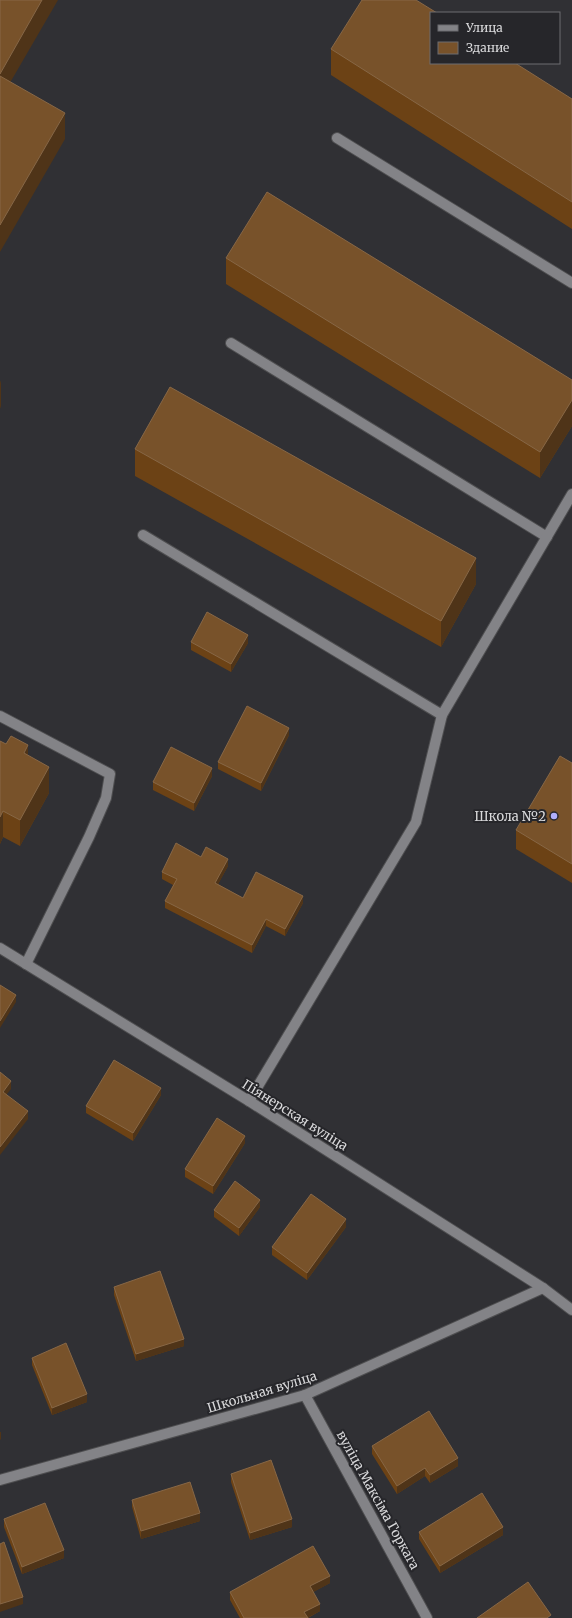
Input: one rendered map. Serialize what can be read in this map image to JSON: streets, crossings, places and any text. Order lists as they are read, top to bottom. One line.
{"streets":{"street":["Піянерская вуліца","Школьная вуліца","вуліца Максіма Горкага"]},"crossings":[["Піянерская вуліца","Школьная вуліца"],["Школьная вуліца","вуліца Максіма Горкага"]],"places":["Школа №2"],"legend":["Улица","Здание"]}
